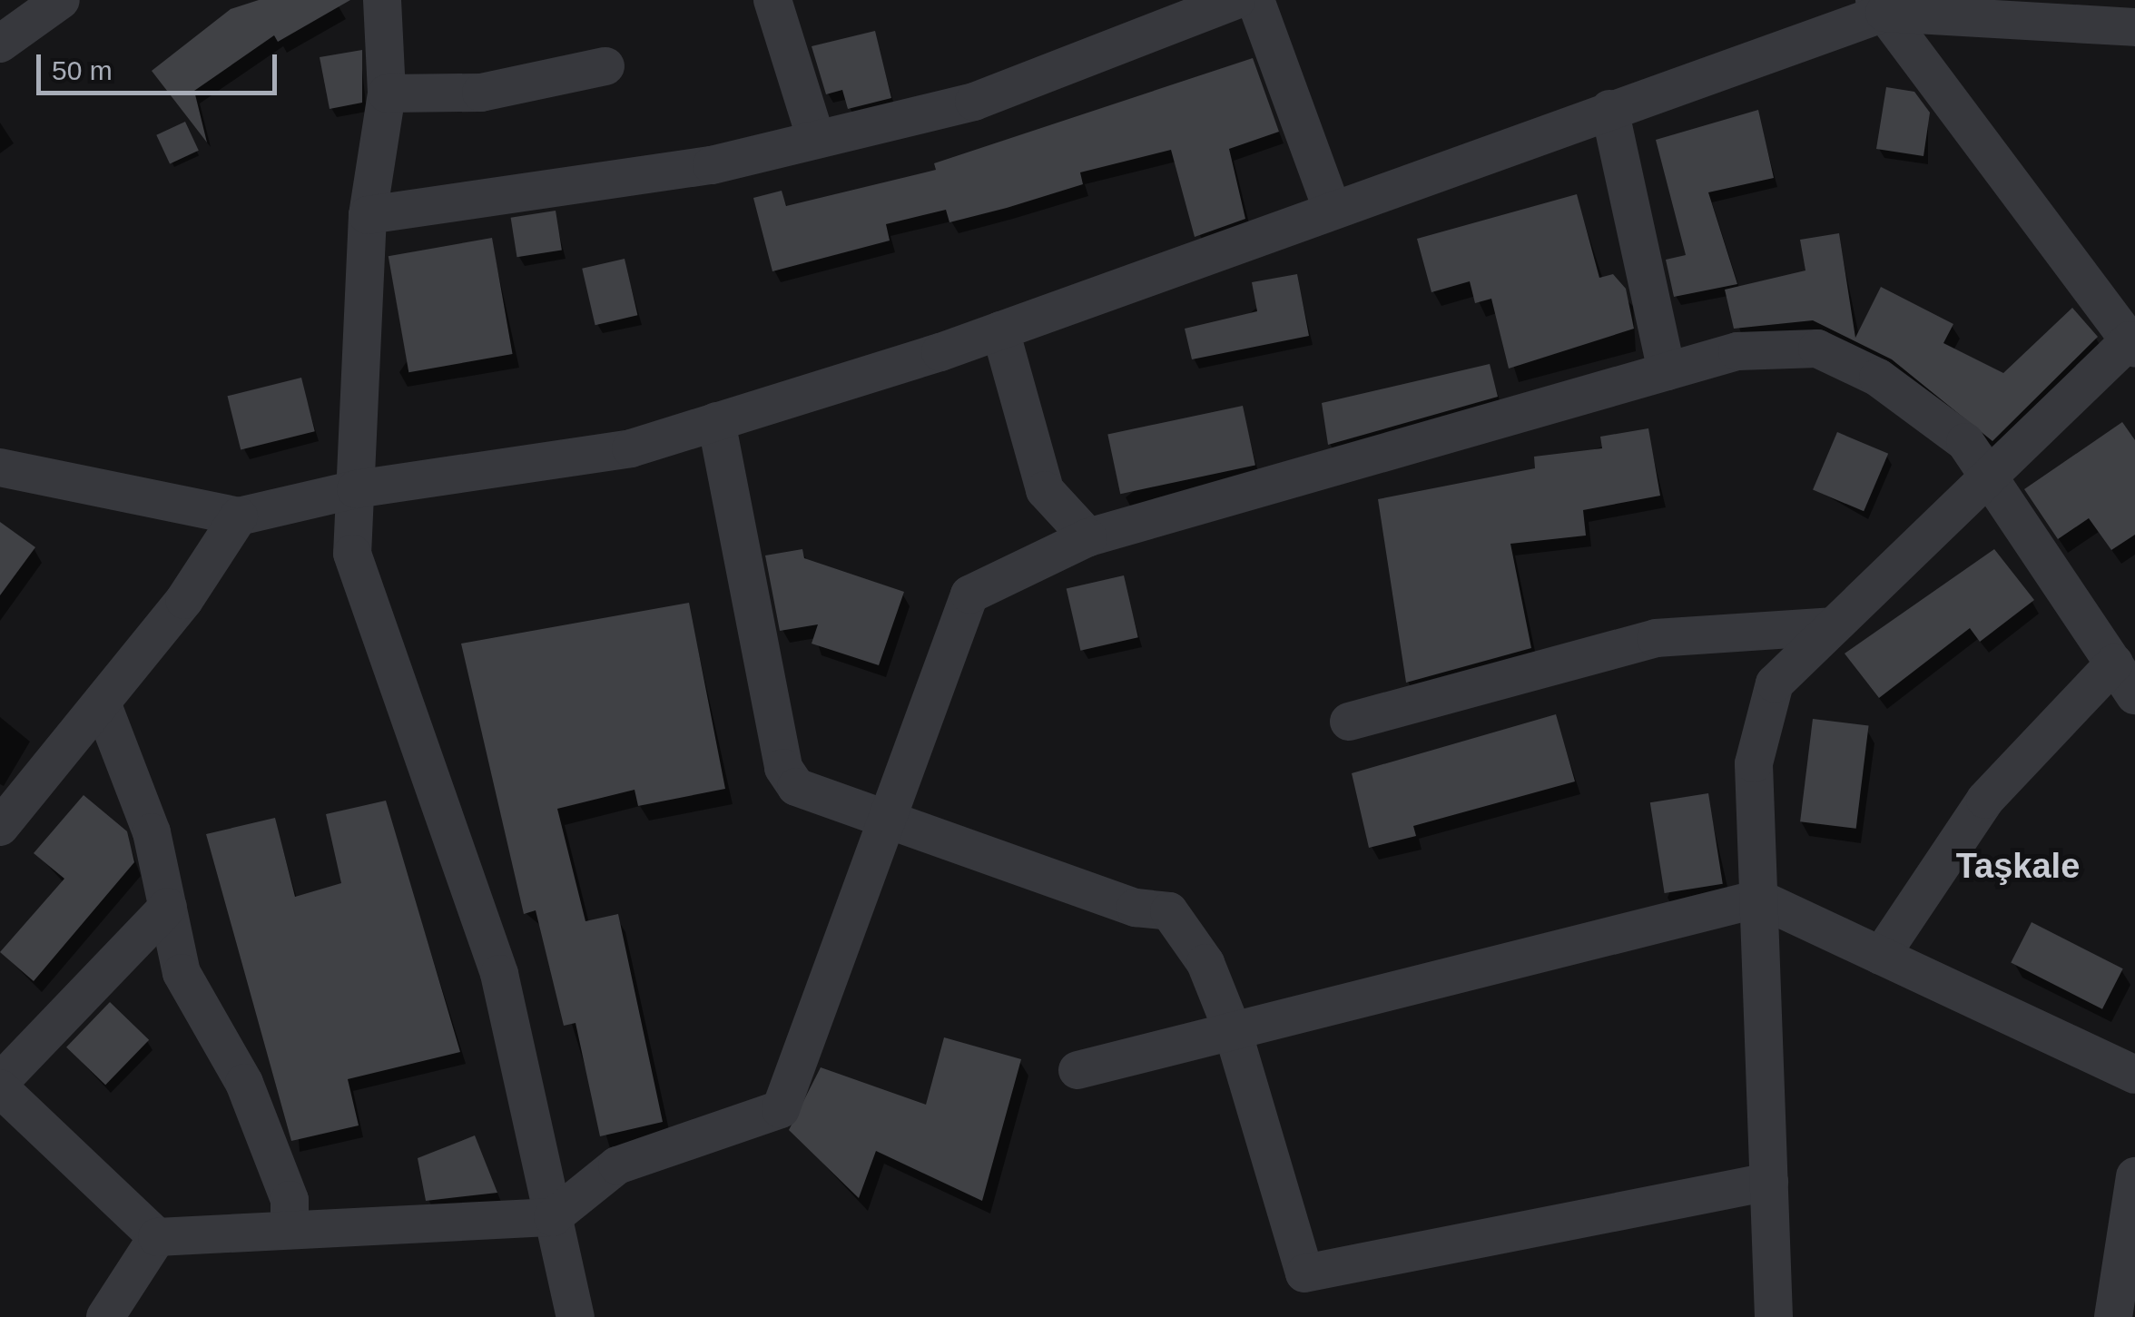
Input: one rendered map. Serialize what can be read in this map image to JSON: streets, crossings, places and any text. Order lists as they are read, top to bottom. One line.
{"districts":["Taşkale"],"scale_bar":"50 m"}
